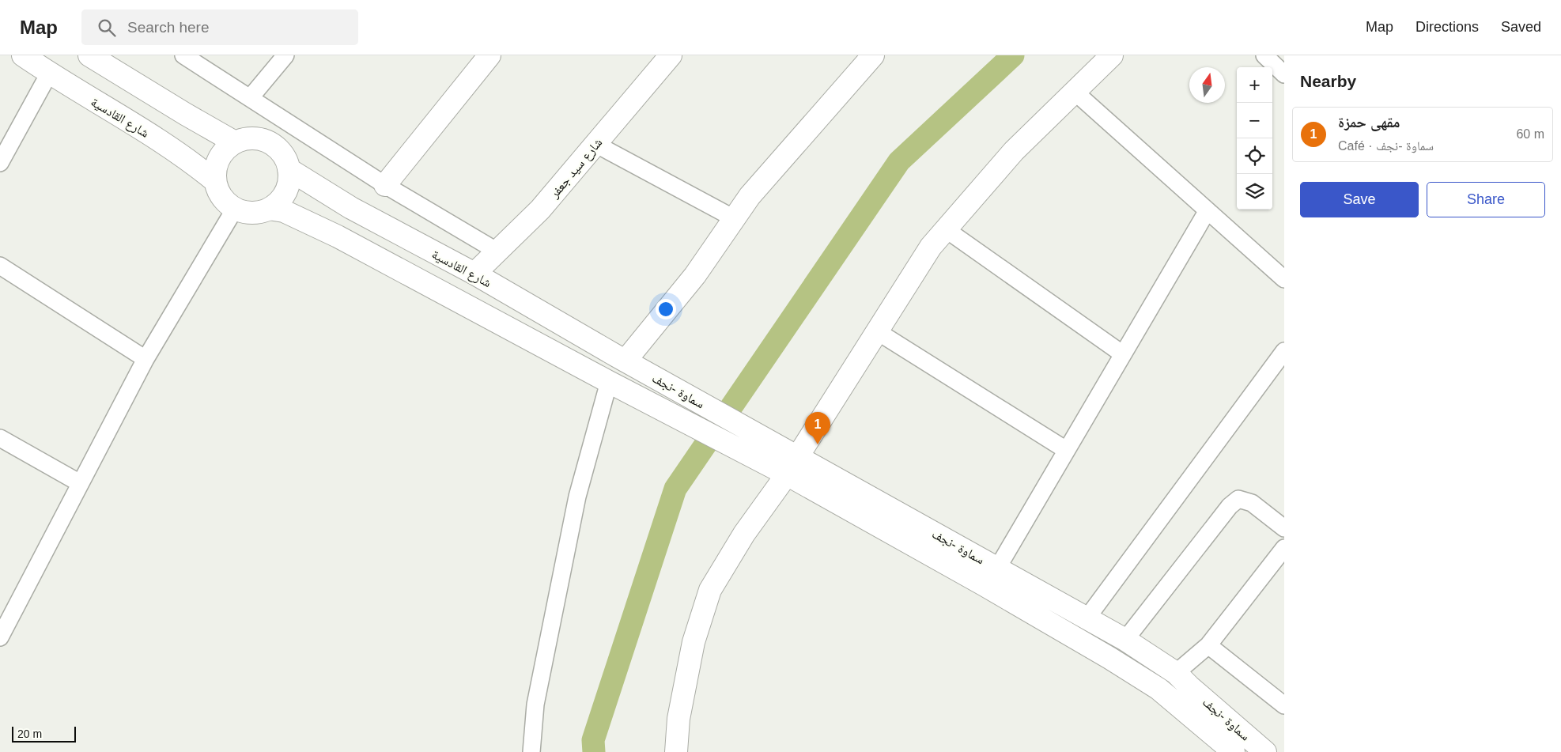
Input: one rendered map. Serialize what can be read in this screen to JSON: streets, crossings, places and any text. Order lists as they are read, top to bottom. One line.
{"streets":{"main road":["شارع القادسية","شارع سيد جعفر","سماوة -نجف"]},"crossings":[["شارع القادسية","شارع سيد جعفر"],["شارع القادسية","سماوة -نجف"]],"scale_bar":"20 m","north":"top","page":{"header":"Map","search":"Search here","nav":["Map","Directions","Saved"],"heading":"Nearby","map_buttons":["+","−"],"list":[{"mark":"1","name":"مقهى حمزة","note":"Café · سماوة -نجف","value":"60 m"}],"buttons":["Save","Share"],"pins":"1","scale":"20 m"}}
